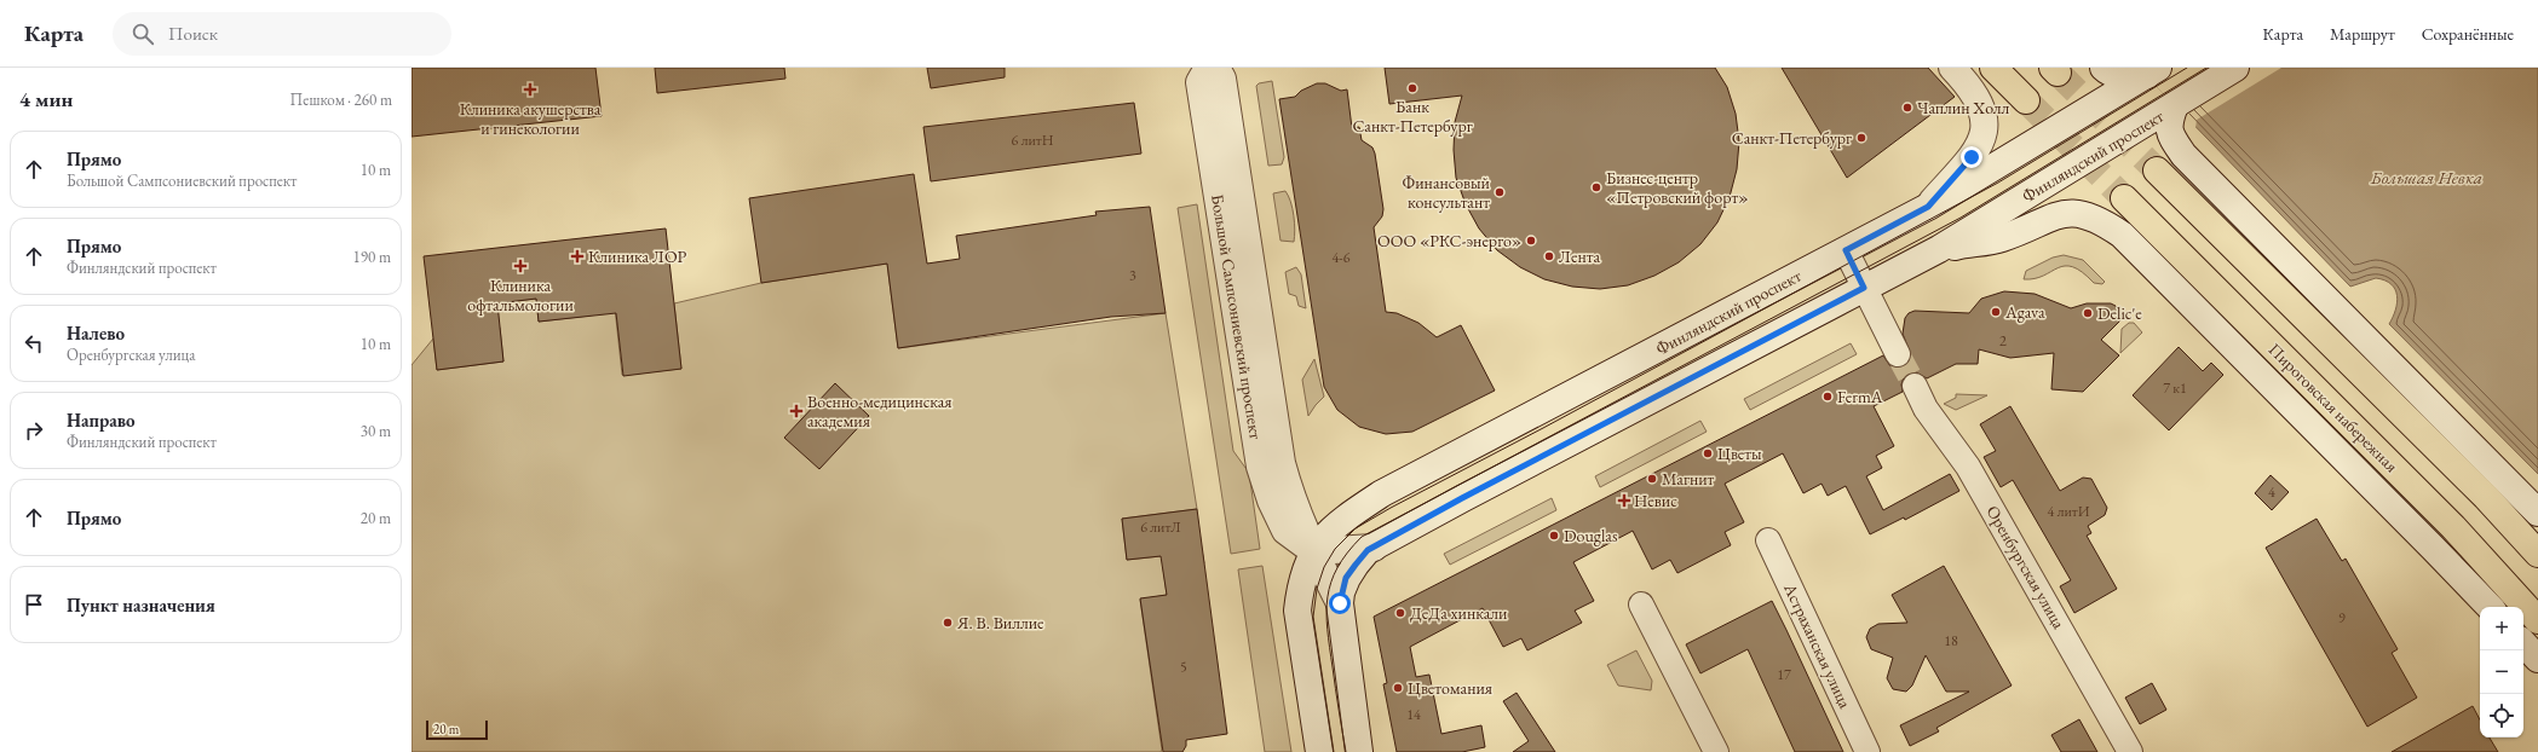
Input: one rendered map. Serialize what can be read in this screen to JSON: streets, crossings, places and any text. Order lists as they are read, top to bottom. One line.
{"streets":{"main road":["Финляндский проспект","Большой Сампсониевский проспект","Пироговская набережная"],"street":["Оренбургская улица","Астраханская улица"]},"crossings":[["Финляндский проспект","Большой Сампсониевский проспект"]],"water":["Большая Невка"],"places":{"other":["Банк Санкт-Петербург","Чаплин Холл","Санкт-Петербург","Бизнес-центр «Петровский форт»","Финансовый консультант","ООО «РКС-энерго»","Лента","Agava","Delic'e","FermA","Цветы","Магнит","Douglas","ДеДа хинкали","Я. В. Виллие","Цветомания"],"health":["Клиника акушерства и гинекологии","Клиника ЛОР","Клиника офтальмологии","Военно-медицинская академия","Невис"]},"house_numbers":["6 литН","4-6","3","2","7 к1","4","4 литИ","6 литЛ","9","18","5","17","14"],"scale_bar":"20 m","page":{"header":"Карта","search":"Поиск","nav":["Карта","Маршрут","Сохранённые"],"heading":["4 мин","Пешком · 260 m"],"list":[["Прямо","Большой Сампсониевский проспект","10 m"],["Прямо","Финляндский проспект","190 m"],["Налево","Оренбургская улица","10 m"],["Направо","Финляндский проспект","30 m"],["Прямо","20 m"],"Пункт назначения"],"map_buttons":["+","−"],"scale":"20 m"}}
